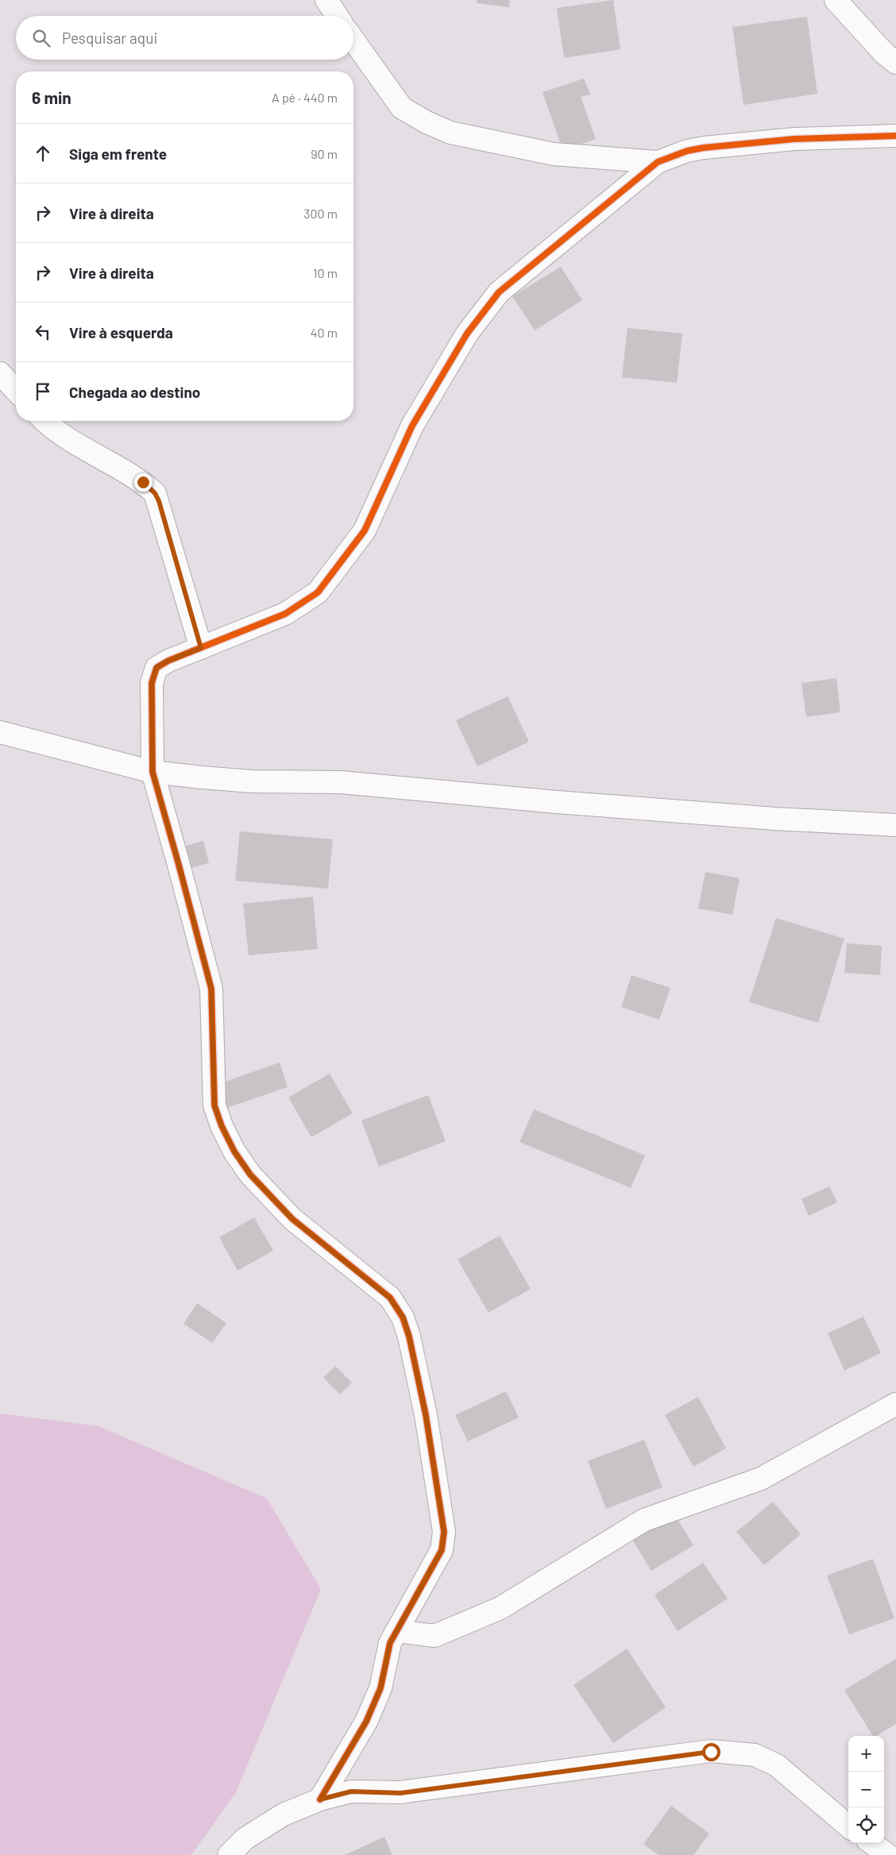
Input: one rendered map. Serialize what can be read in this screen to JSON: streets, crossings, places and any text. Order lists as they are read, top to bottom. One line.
{"page":{"search":"Pesquisar aqui","heading":["6 min","A pé · 440 m"],"list":[["Siga em frente","90 m"],["Vire à direita","300 m"],["Vire à direita","10 m"],["Vire à esquerda","40 m"],"Chegada ao destino"],"map_buttons":["+","−"]}}
